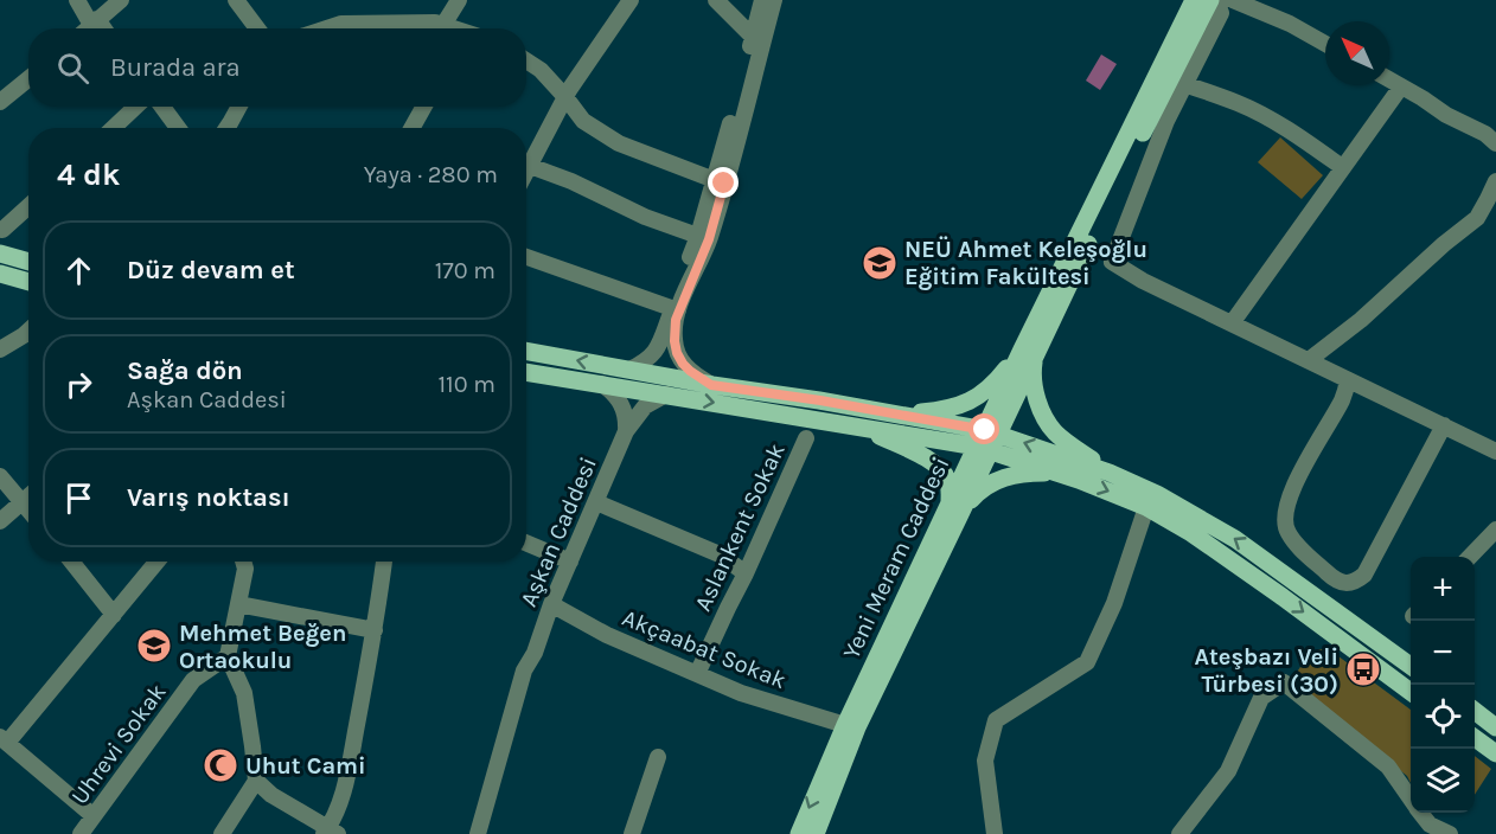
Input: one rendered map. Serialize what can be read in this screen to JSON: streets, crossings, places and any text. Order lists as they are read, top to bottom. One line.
{"streets":{"main road":["Yeni Meram Caddesi"],"street":["Aslankent Sokak","Aşkan Caddesi","Akçaabat Sokak","Uhrevi Sokak"]},"crossings":[["Aslankent Sokak","Akçaabat Sokak"],["Aşkan Caddesi","Akçaabat Sokak"],["Yeni Meram Caddesi","Akçaabat Sokak"]],"places":{"school or university":["NEÜ Ahmet Keleşoğlu Eğitim Fakültesi","Mehmet Beğen Ortaokulu"],"bus stop":["Ateşbazı Veli Türbesi (30)"],"mosque":["Uhut Cami"]},"north":"top left","page":{"search":"Burada ara","heading":["4 dk","Yaya · 280 m"],"list":[["Düz devam et","170 m"],["Sağa dön","Aşkan Caddesi","110 m"],"Varış noktası"],"map_buttons":["+","−"]}}
